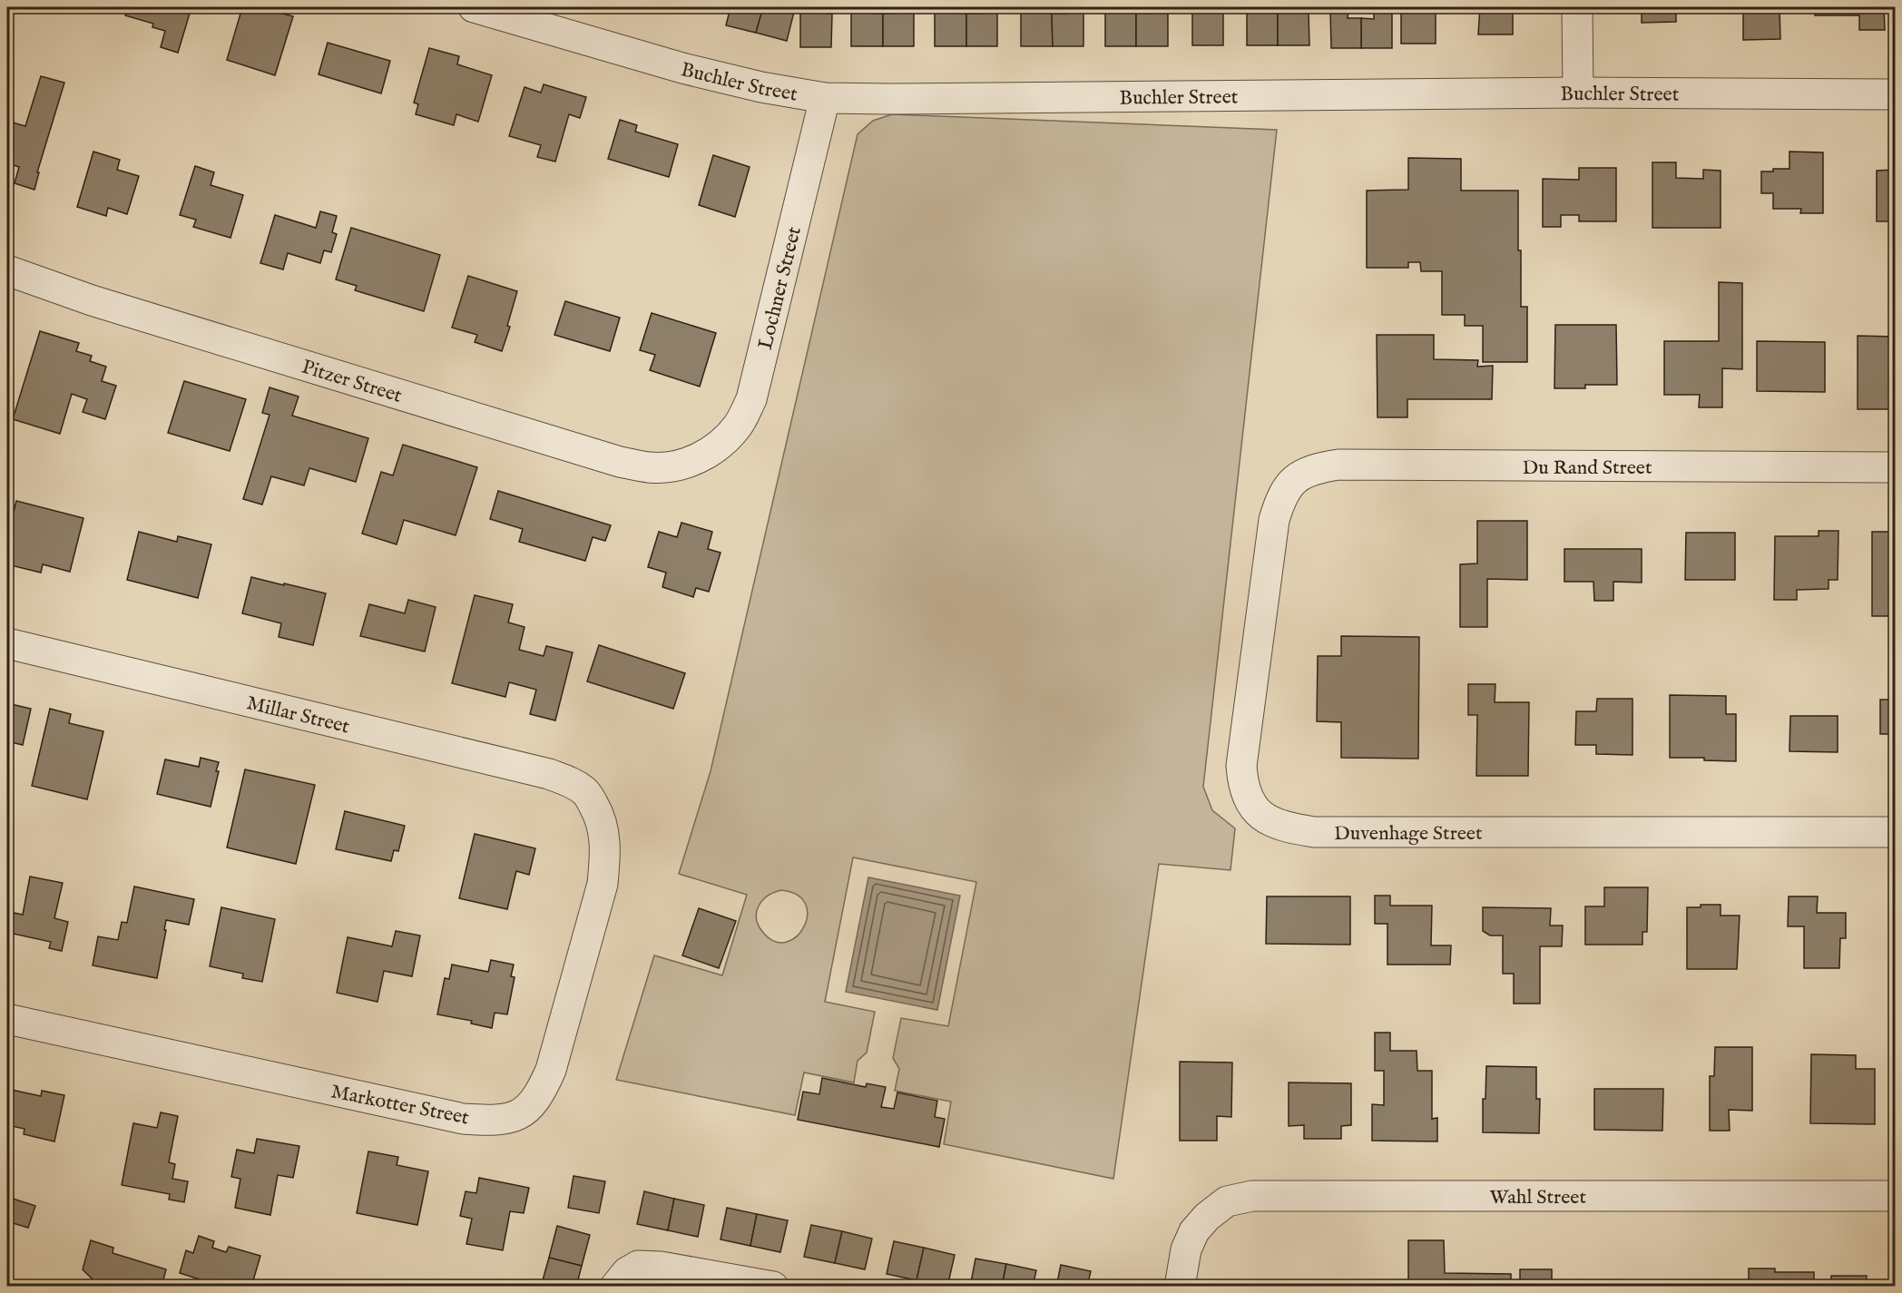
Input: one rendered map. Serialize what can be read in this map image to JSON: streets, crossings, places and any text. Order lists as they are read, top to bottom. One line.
{"streets":{"street":["Buchler Street","Lochner Street","Pitzer Street","Du Rand Street","Millar Street","Duvenhage Street","Markotter Street","Wahl Street"]},"crossings":[["Buchler Street","Lochner Street"],["Lochner Street","Pitzer Street"],["Du Rand Street","Duvenhage Street"],["Millar Street","Markotter Street"]]}
